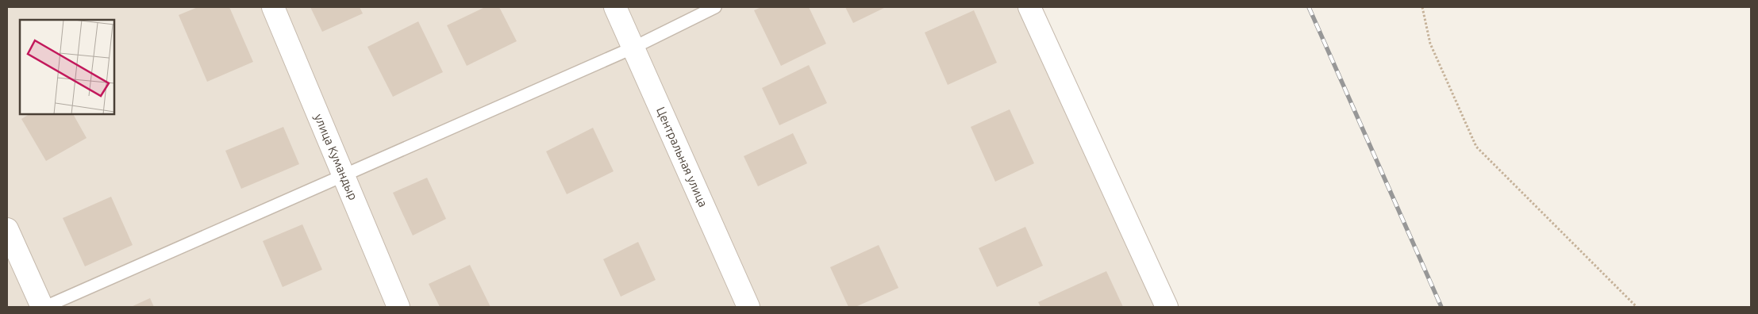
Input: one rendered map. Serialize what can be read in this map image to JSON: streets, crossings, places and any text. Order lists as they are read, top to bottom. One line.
{"streets":{"street":["улица Кумандыр","Центральная улица"]}}
